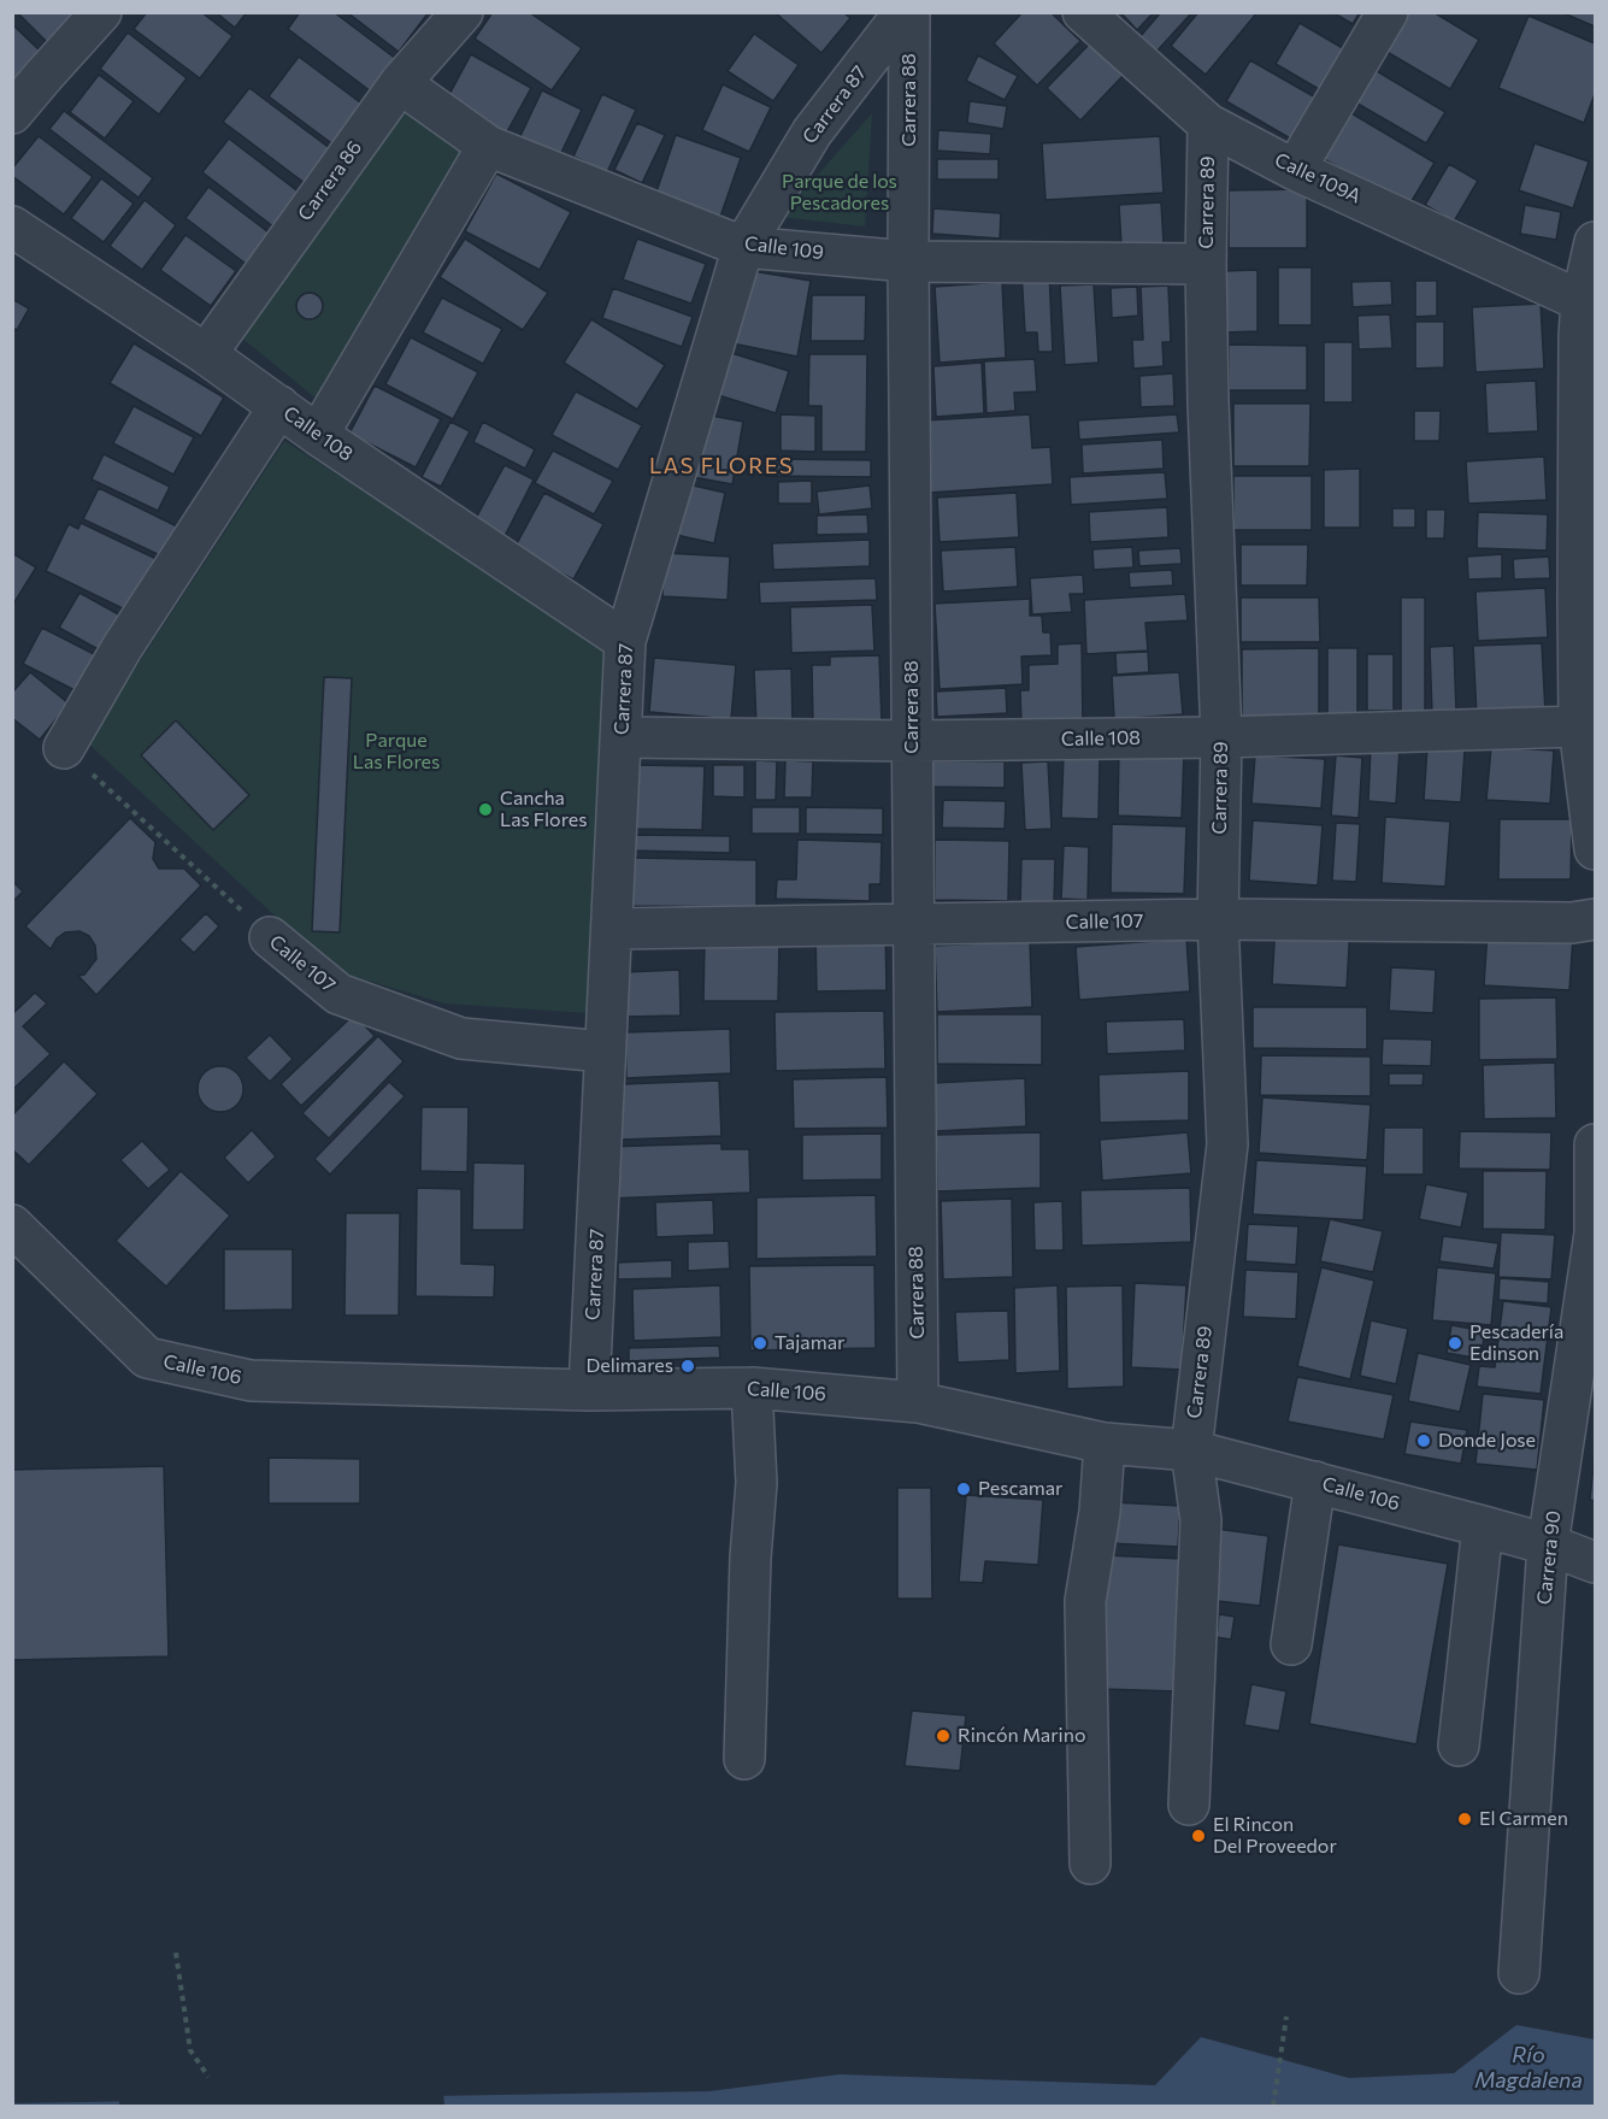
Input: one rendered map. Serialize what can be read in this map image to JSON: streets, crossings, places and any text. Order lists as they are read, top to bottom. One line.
{"streets":{"street":["Carrera 88","Carrera 87","Calle 109A","Carrera 86","Carrera 89","Calle 109","Calle 108","Calle 107","Calle 106","Carrera 90"]},"crossings":[["Carrera 88","Carrera 87"],["Carrera 88","Calle 109"],["Carrera 88","Calle 108"],["Carrera 88","Calle 107"],["Carrera 88","Calle 106"],["Carrera 87","Calle 109"],["Carrera 87","Calle 108"],["Carrera 87","Calle 107"],["Carrera 87","Calle 106"],["Calle 109A","Carrera 89"],["Carrera 86","Calle 109"],["Carrera 86","Calle 108"],["Carrera 89","Calle 109"],["Carrera 89","Calle 108"],["Carrera 89","Calle 107"],["Carrera 89","Calle 106"],["Calle 106","Carrera 90"]],"districts":["LAS FLORES"],"water":["Río Magdalena"],"parks":["Parque de los Pescadores","Parque Las Flores"],"places":["Cancha Las Flores","Tajamar","Pescadería Edinson","Delimares","Donde Jose","Pescamar","Rincón Marino","El Carmen","El Rincon Del Proveedor"]}
